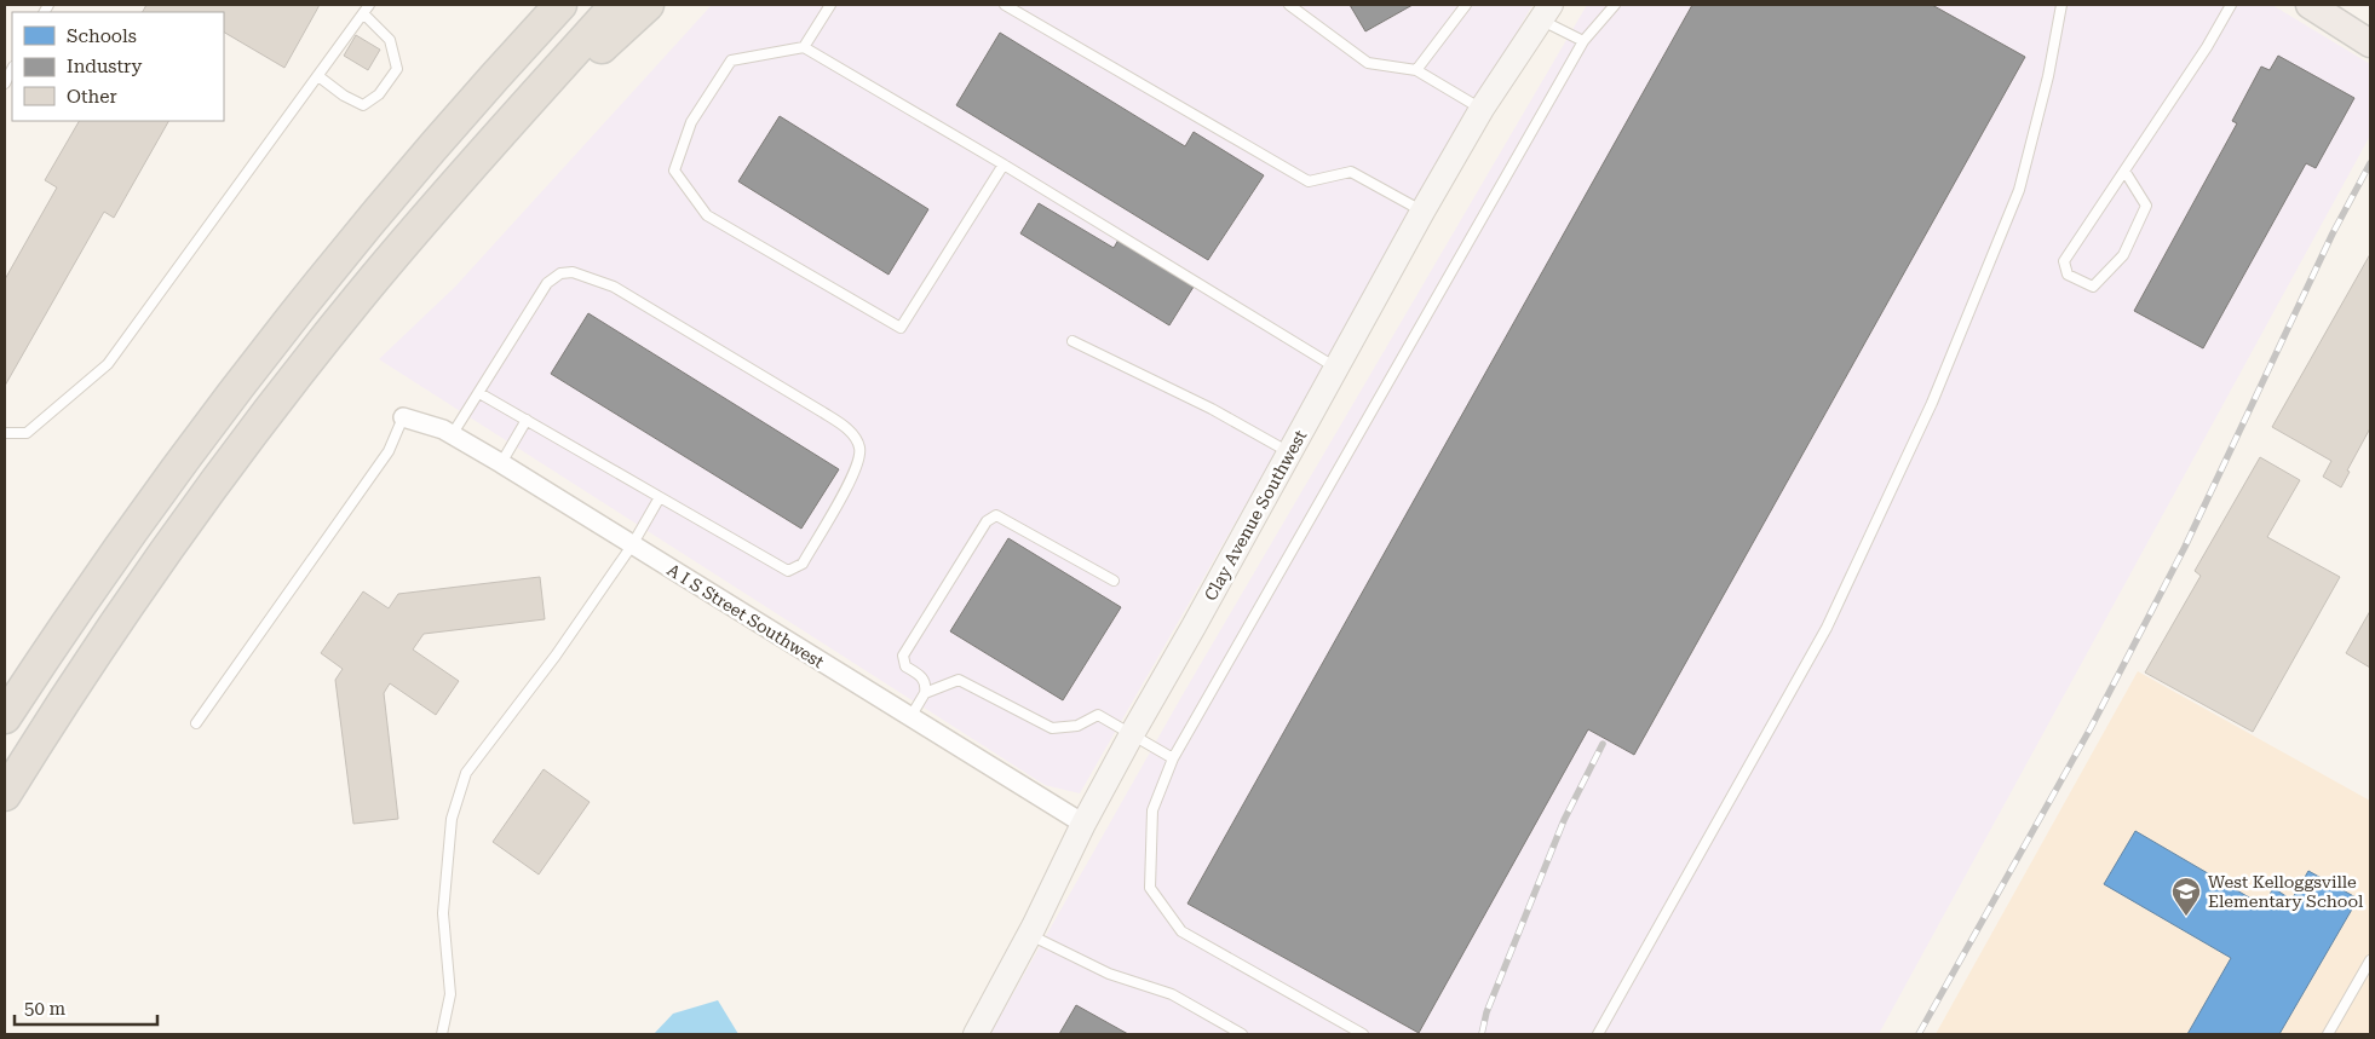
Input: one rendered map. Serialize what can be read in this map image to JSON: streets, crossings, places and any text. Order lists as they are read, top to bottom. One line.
{"streets":{"street":["Clay Avenue Southwest","A I S Street Southwest"]},"crossings":[["Clay Avenue Southwest","A I S Street Southwest"]],"places":{"school or university":["West Kelloggsville Elementary School"]},"legend":["Schools","Industry","Other"],"scale_bar":"50 m"}
